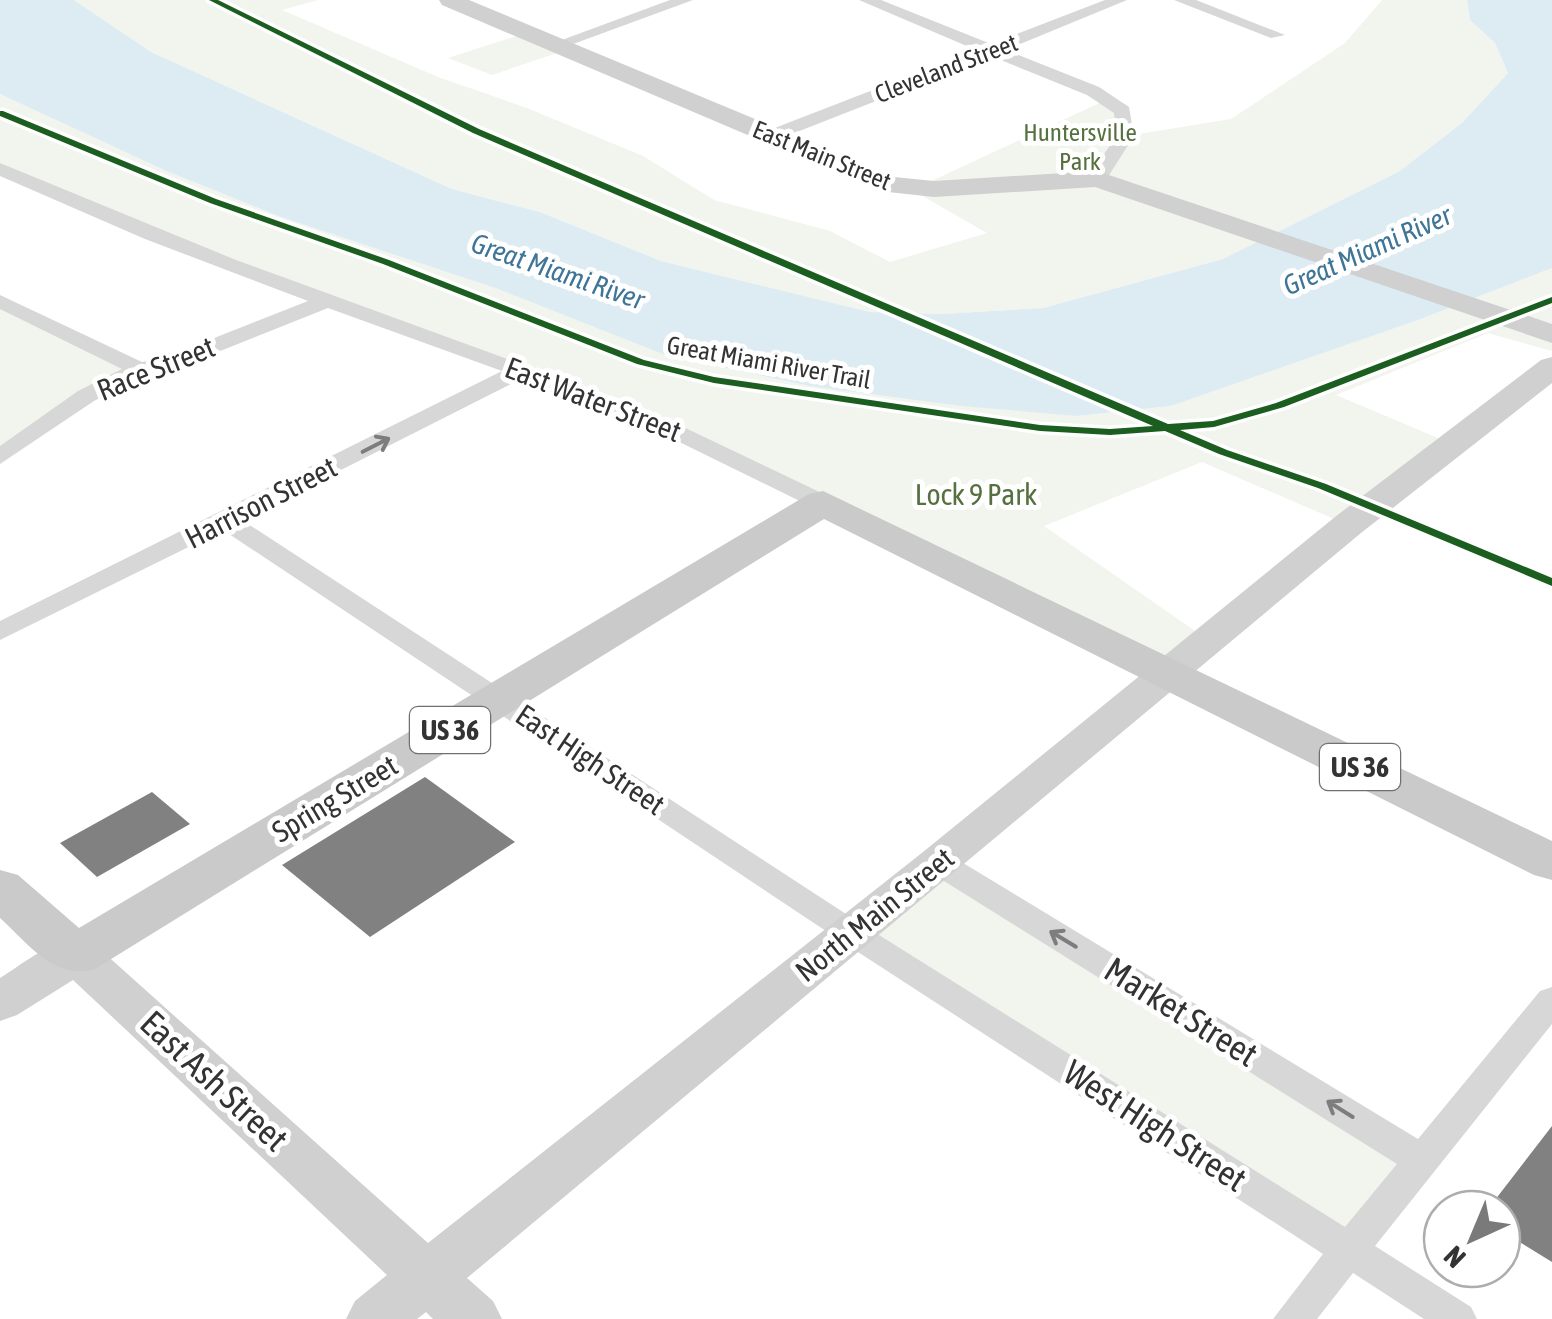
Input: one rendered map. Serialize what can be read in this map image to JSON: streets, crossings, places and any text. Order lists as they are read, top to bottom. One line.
{"streets":{"main road":["East Water Street","US 36","Spring Street","East Ash Street"],"street":["Cleveland Street","East Main Street","Race Street","Harrison Street","East High Street","North Main Street","Market Street","West High Street"],"cycle path":["Great Miami River Trail"]},"crossings":[["Cleveland Street","East Main Street"],["Race Street","East Water Street"],["East Water Street","Harrison Street"],["East Water Street","US 36"],["East Water Street","Spring Street"],["East Water Street","North Main Street"],["Harrison Street","East High Street"],["US 36","North Main Street"],["East High Street","Spring Street"],["East High Street","North Main Street"],["East High Street","West High Street"],["Spring Street","East Ash Street"],["North Main Street","Market Street"],["North Main Street","East Ash Street"],["North Main Street","West High Street"]],"one_way":["Harrison Street","Market Street"],"water":["Great Miami River"],"parks":["Huntersville Park","Lock 9 Park"],"north":"bottom left"}
